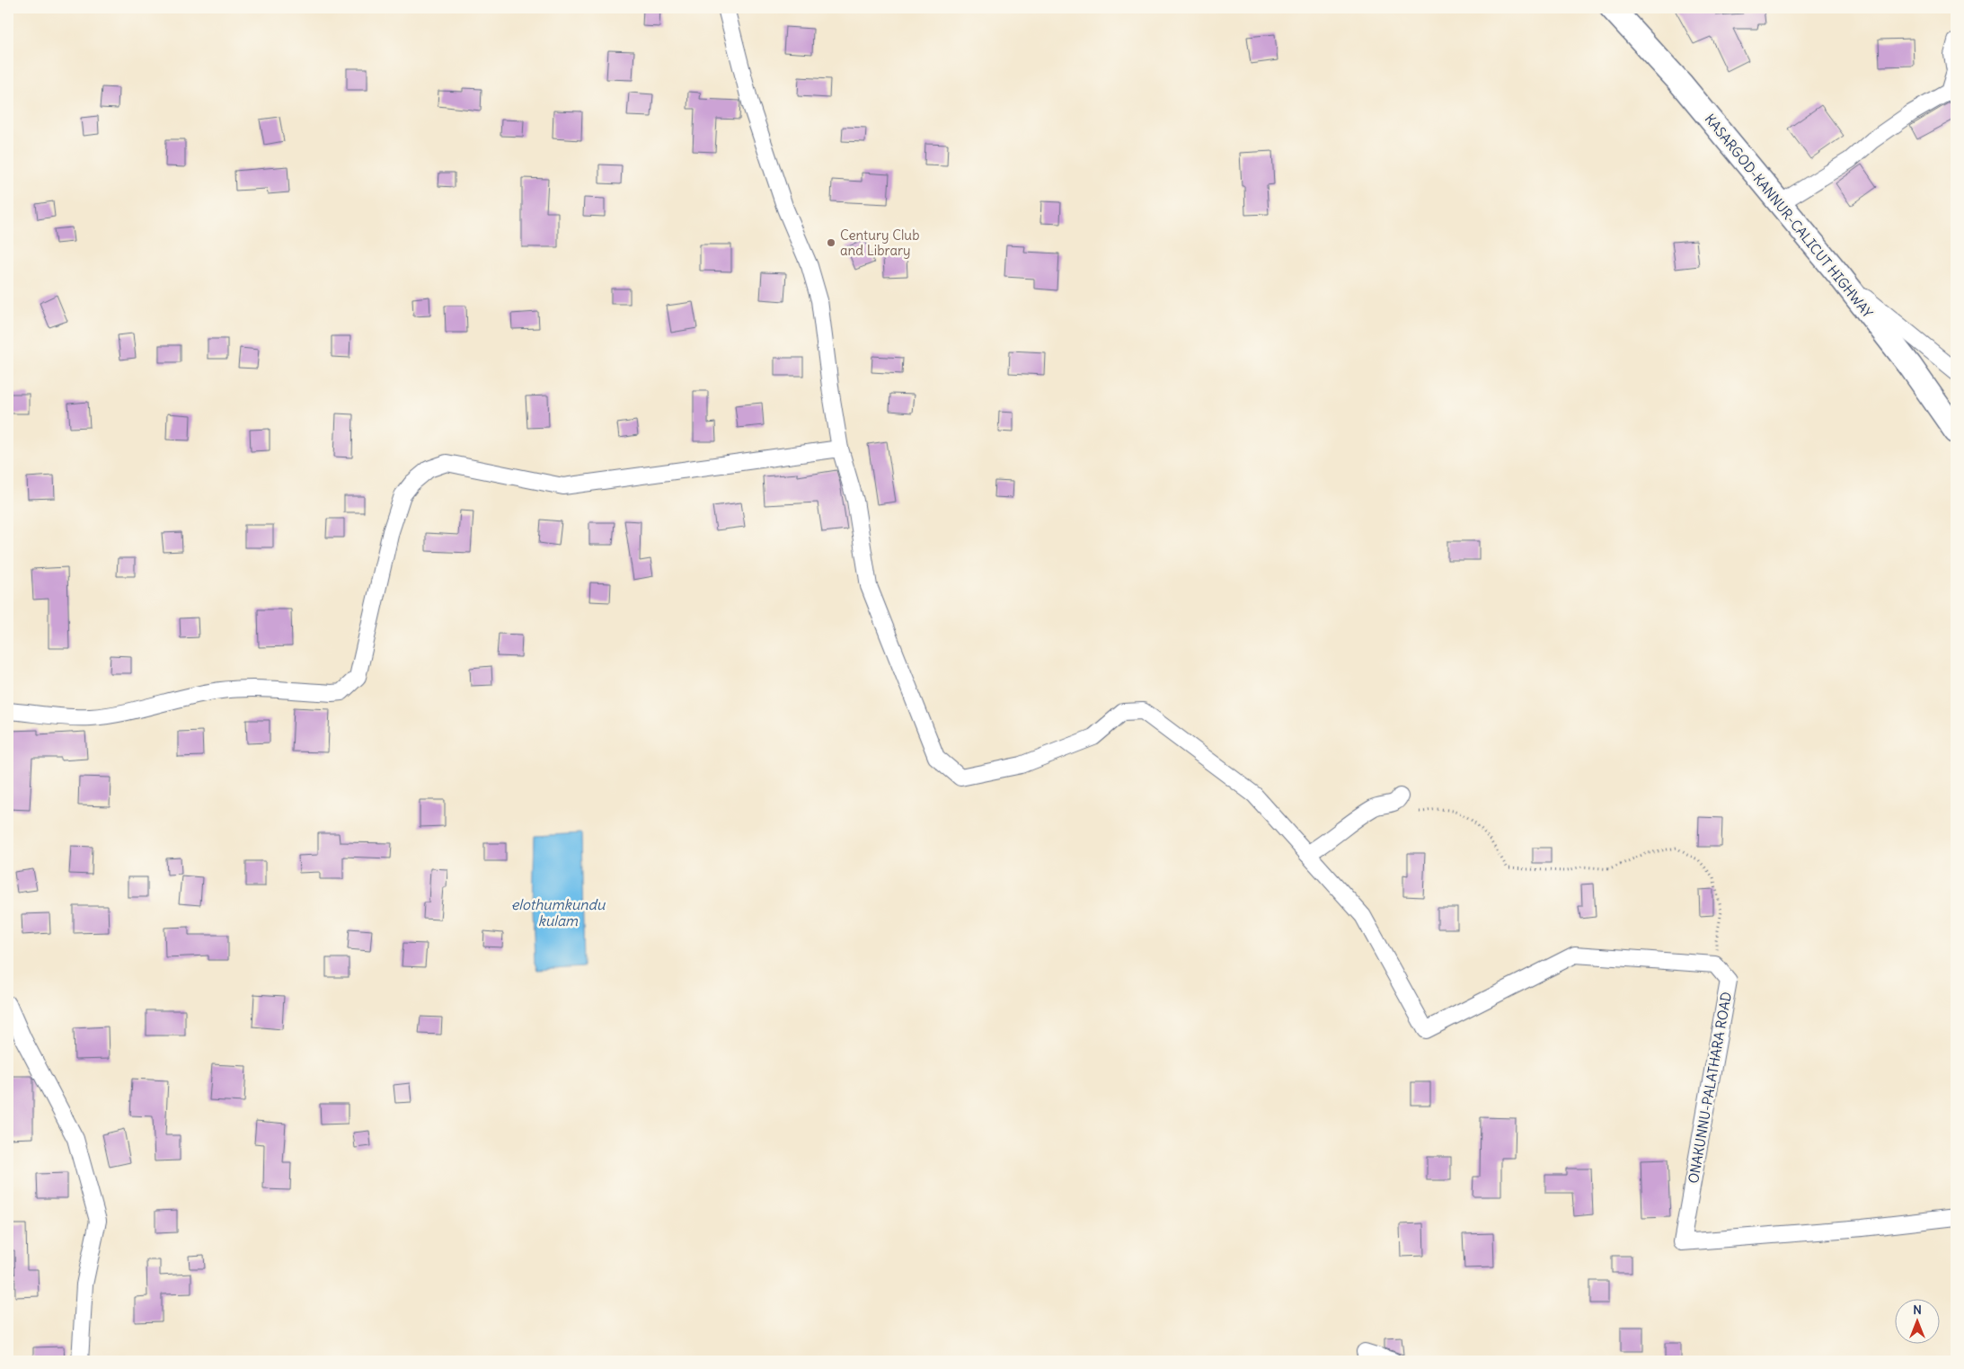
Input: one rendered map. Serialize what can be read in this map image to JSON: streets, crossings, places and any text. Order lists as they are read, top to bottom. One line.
{"streets":{"highway":["KASARGOD-KANNUR-CALICUT HIGHWAY"],"street":["ONAKUNNU-PALATHARA ROAD"]},"water":["elothumkundu kulam"],"places":["Century Club and Library"],"north":"top"}
